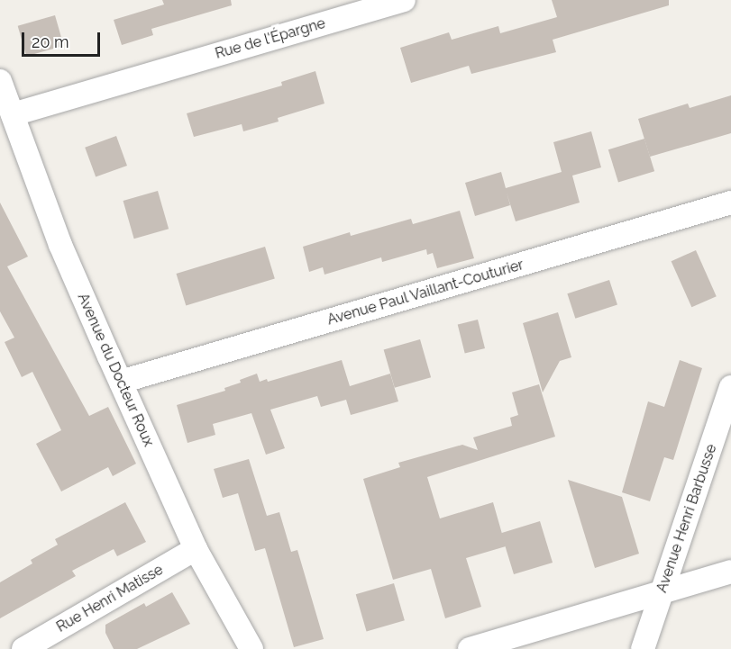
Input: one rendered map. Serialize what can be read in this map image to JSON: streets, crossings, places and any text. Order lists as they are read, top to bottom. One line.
{"streets":{"street":["Rue de l'Épargne","Avenue Paul Vaillant-Couturier","Avenue du Docteur Roux","Avenue Henri Barbusse","Rue Henri Matisse"]},"crossings":[["Rue de l'Épargne","Avenue du Docteur Roux"],["Avenue Paul Vaillant-Couturier","Avenue du Docteur Roux"],["Avenue du Docteur Roux","Rue Henri Matisse"]],"scale_bar":"20 m"}
